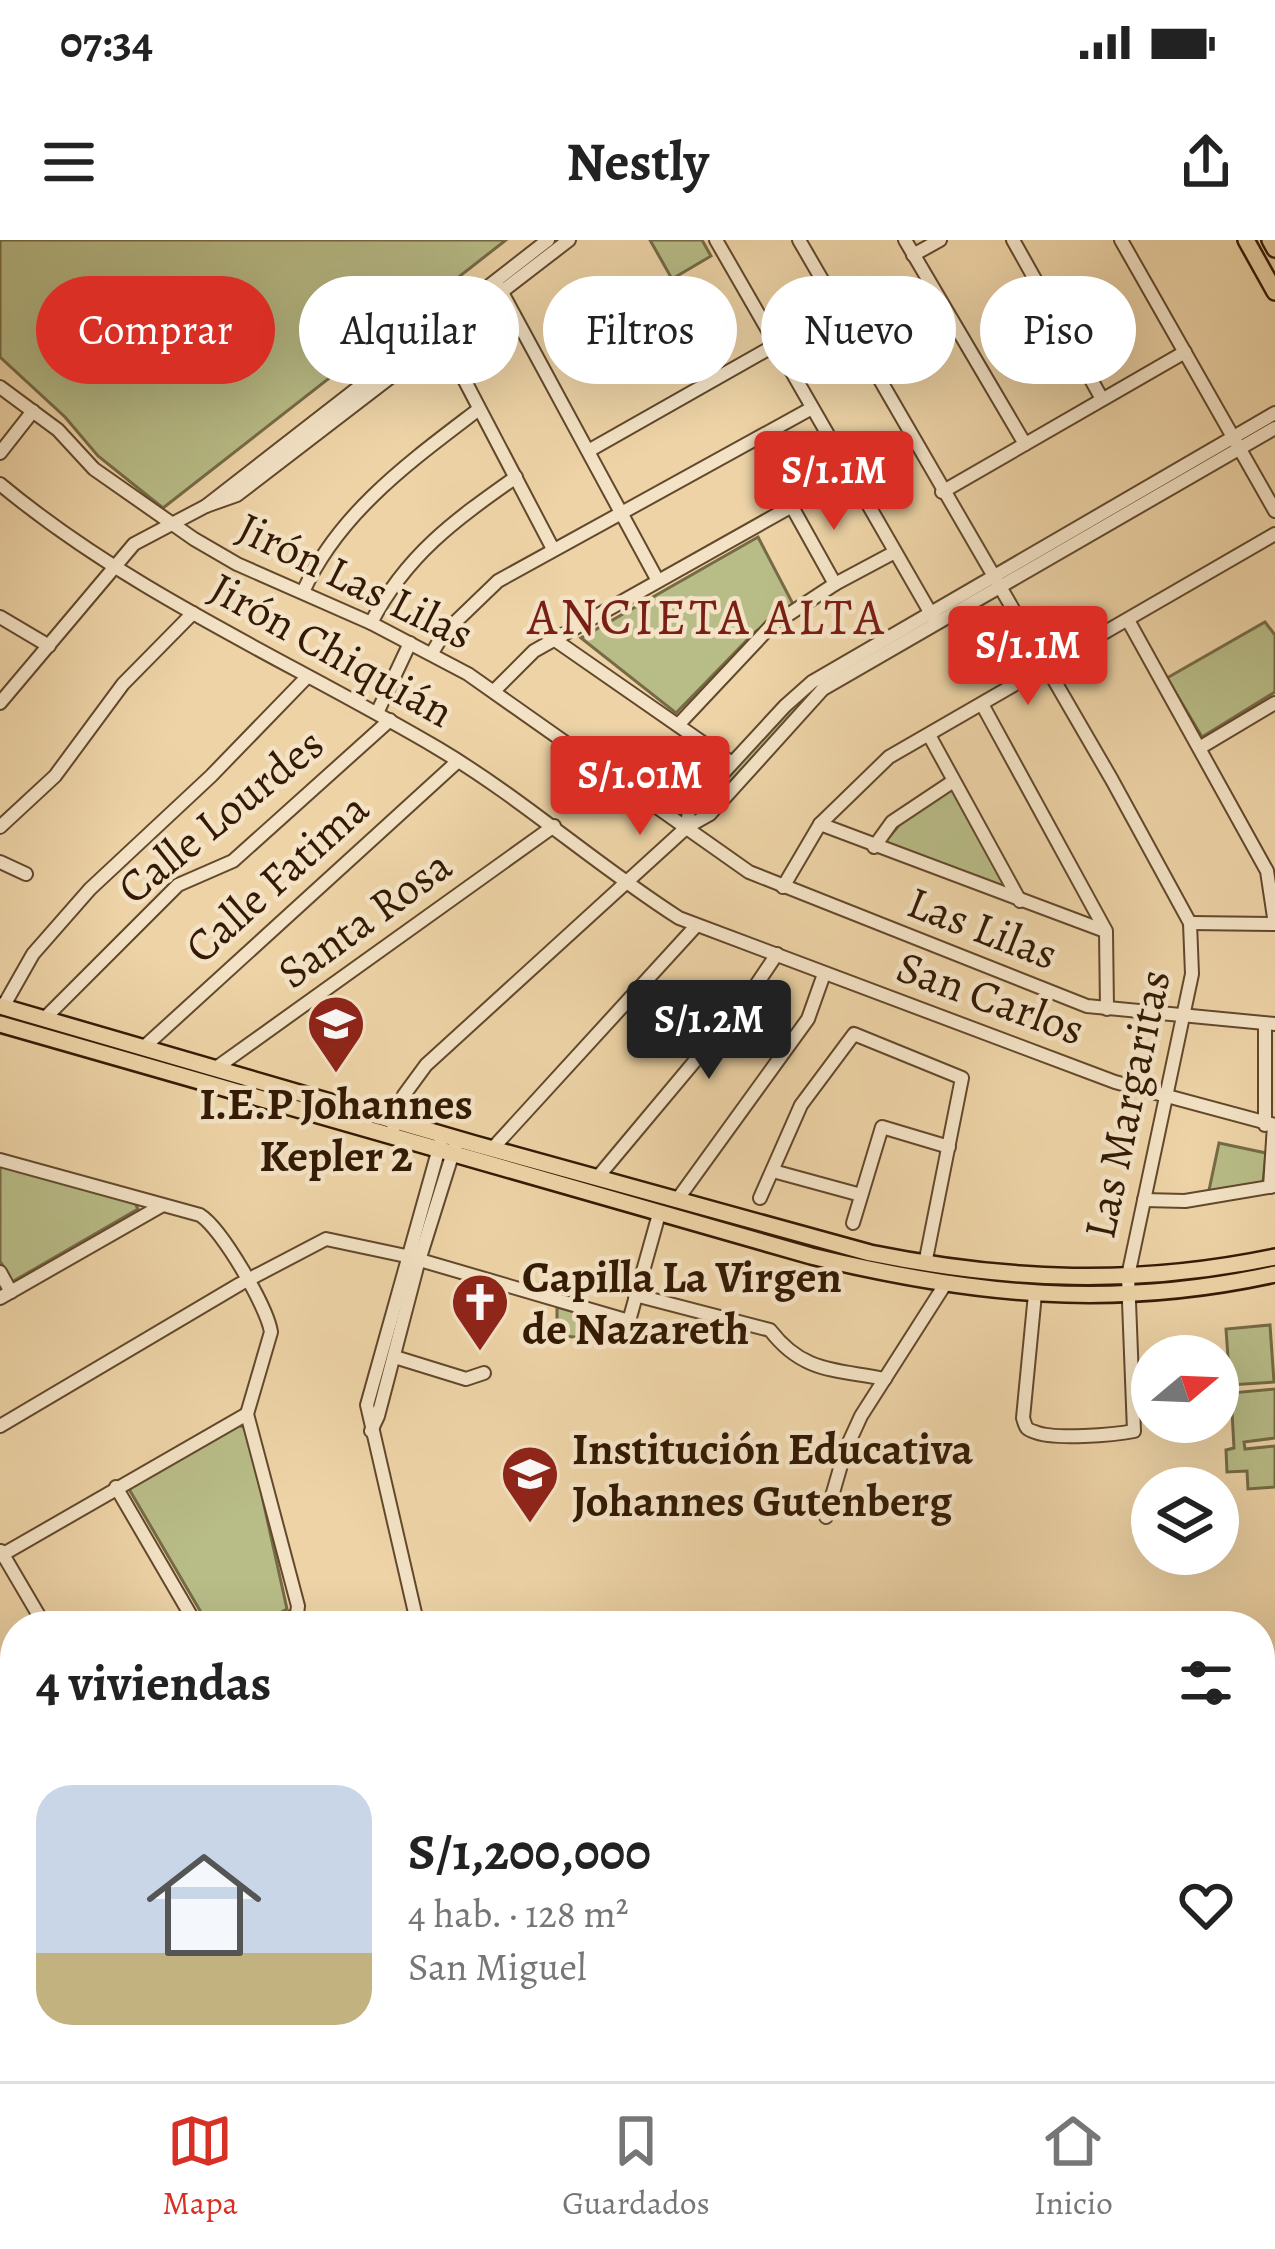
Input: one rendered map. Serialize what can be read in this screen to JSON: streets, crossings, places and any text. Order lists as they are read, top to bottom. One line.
{"streets":{"street":["Jirón Las Lilas","Jirón Chiquián","Calle Lourdes","Calle Fatima","Santa Rosa","Las Lilas","San Carlos","Las Margaritas"]},"crossings":[["Jirón Las Lilas","Calle Lourdes"],["Jirón Las Lilas","Las Lilas"],["Jirón Chiquián","Calle Lourdes"],["Jirón Chiquián","Calle Fatima"],["Jirón Chiquián","Santa Rosa"],["Jirón Chiquián","San Carlos"],["Las Lilas","Las Margaritas"],["San Carlos","Las Margaritas"]],"districts":["ANCIETA ALTA"],"places":{"school or university":["I.E.P Johannes Kepler 2","Institución Educativa Johannes Gutenberg"],"church":["Capilla La Virgen de Nazareth"]},"north":"right","page":{"status":"07:34","header":"Nestly","chip":["Comprar","Alquilar","Filtros","Nuevo","Piso"],"price":["S/1.1M","S/1.1M","S/1.01M","S/1.2M"],"heading":"4 viviendas","list":[{"name":"S/1,200,000","note":"4 hab. · 128 m² · San Miguel"}],"tabs":["Mapa","Guardados","Inicio"]}}
